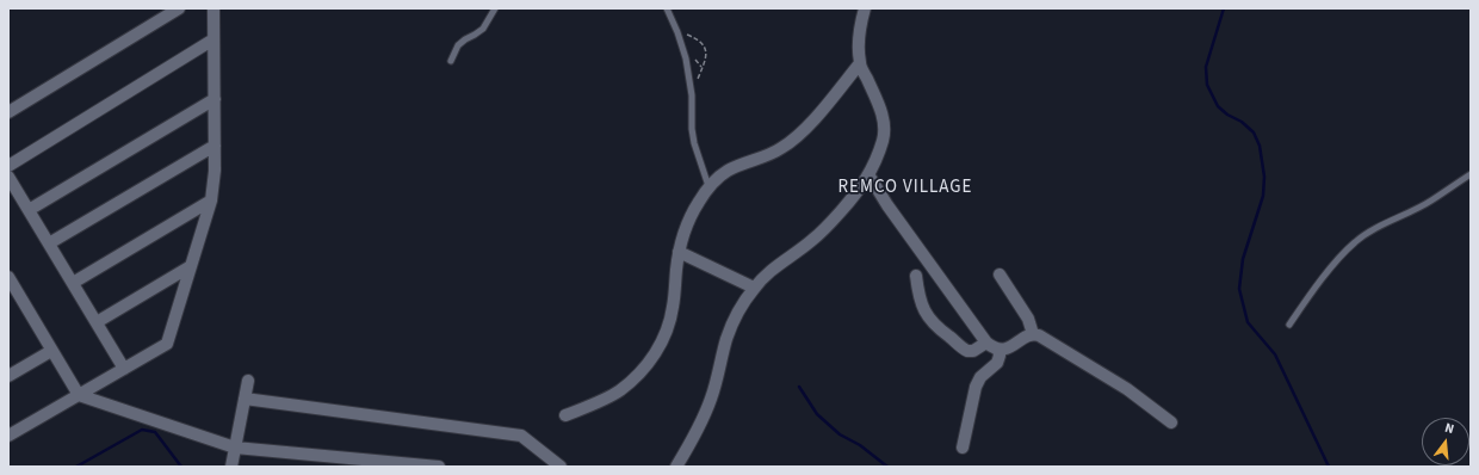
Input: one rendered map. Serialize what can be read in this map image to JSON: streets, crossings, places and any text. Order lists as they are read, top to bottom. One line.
{"districts":["REMCO VILLAGE"],"north":"top"}
